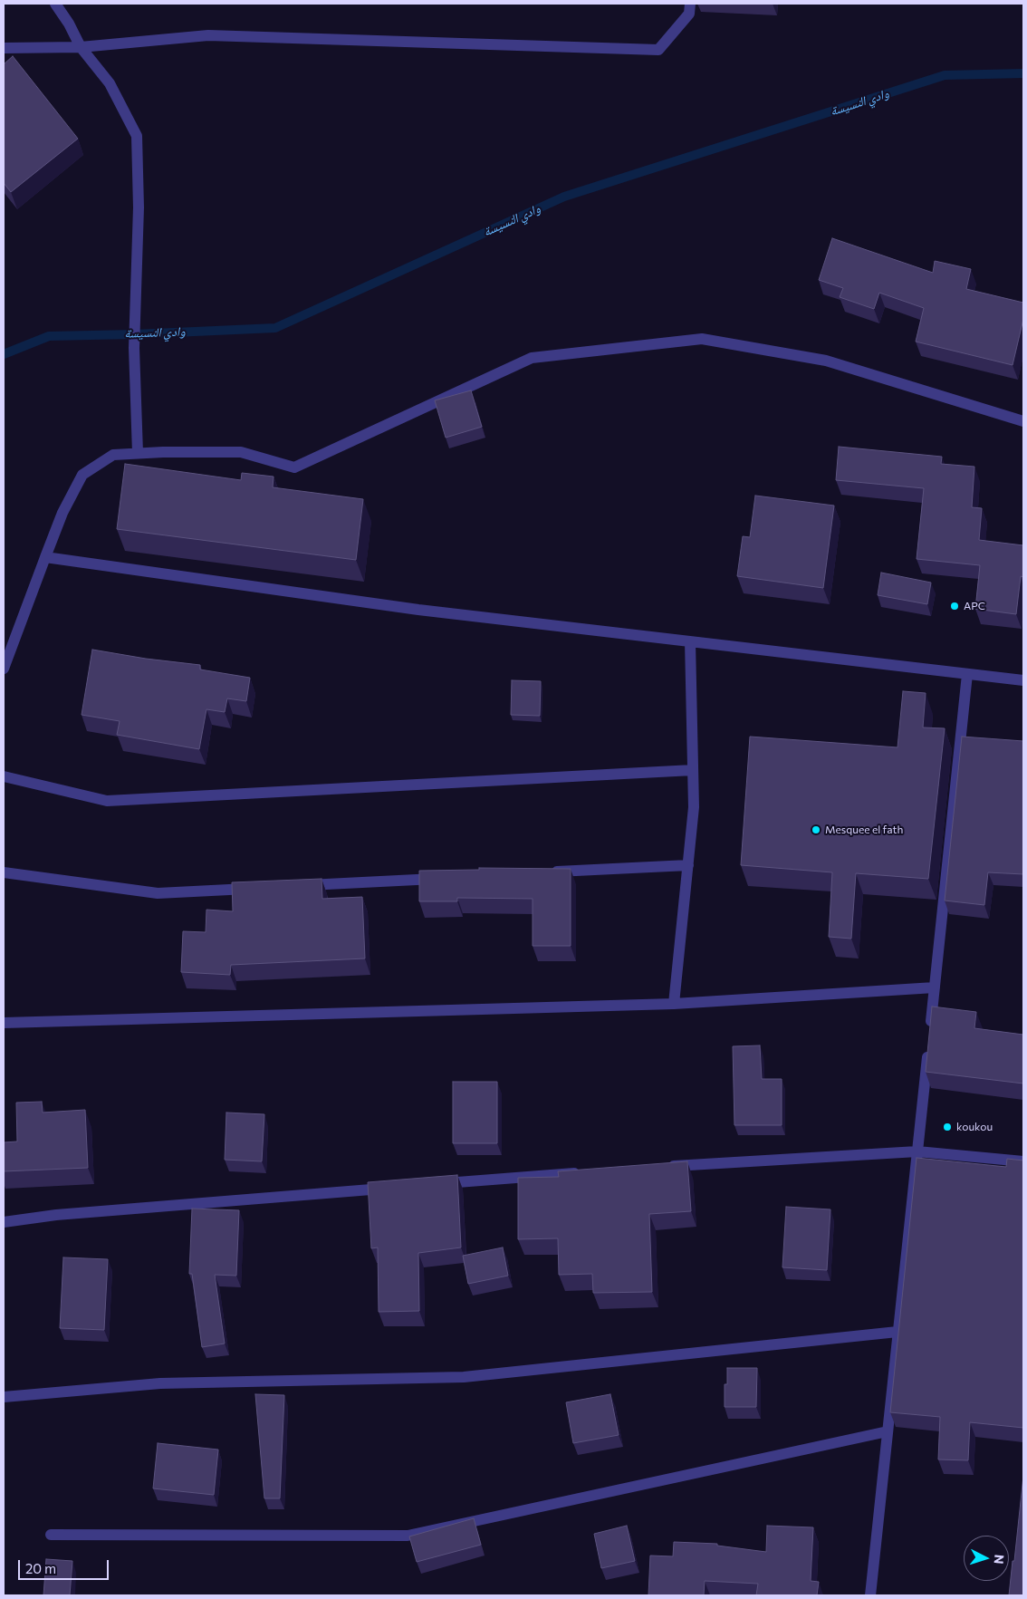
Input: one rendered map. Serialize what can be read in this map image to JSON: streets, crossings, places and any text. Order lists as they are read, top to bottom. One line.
{"water":["وادي النسيسة"],"places":["APC","Mesquee el fath","koukou"],"scale_bar":"20 m","north":"right"}
